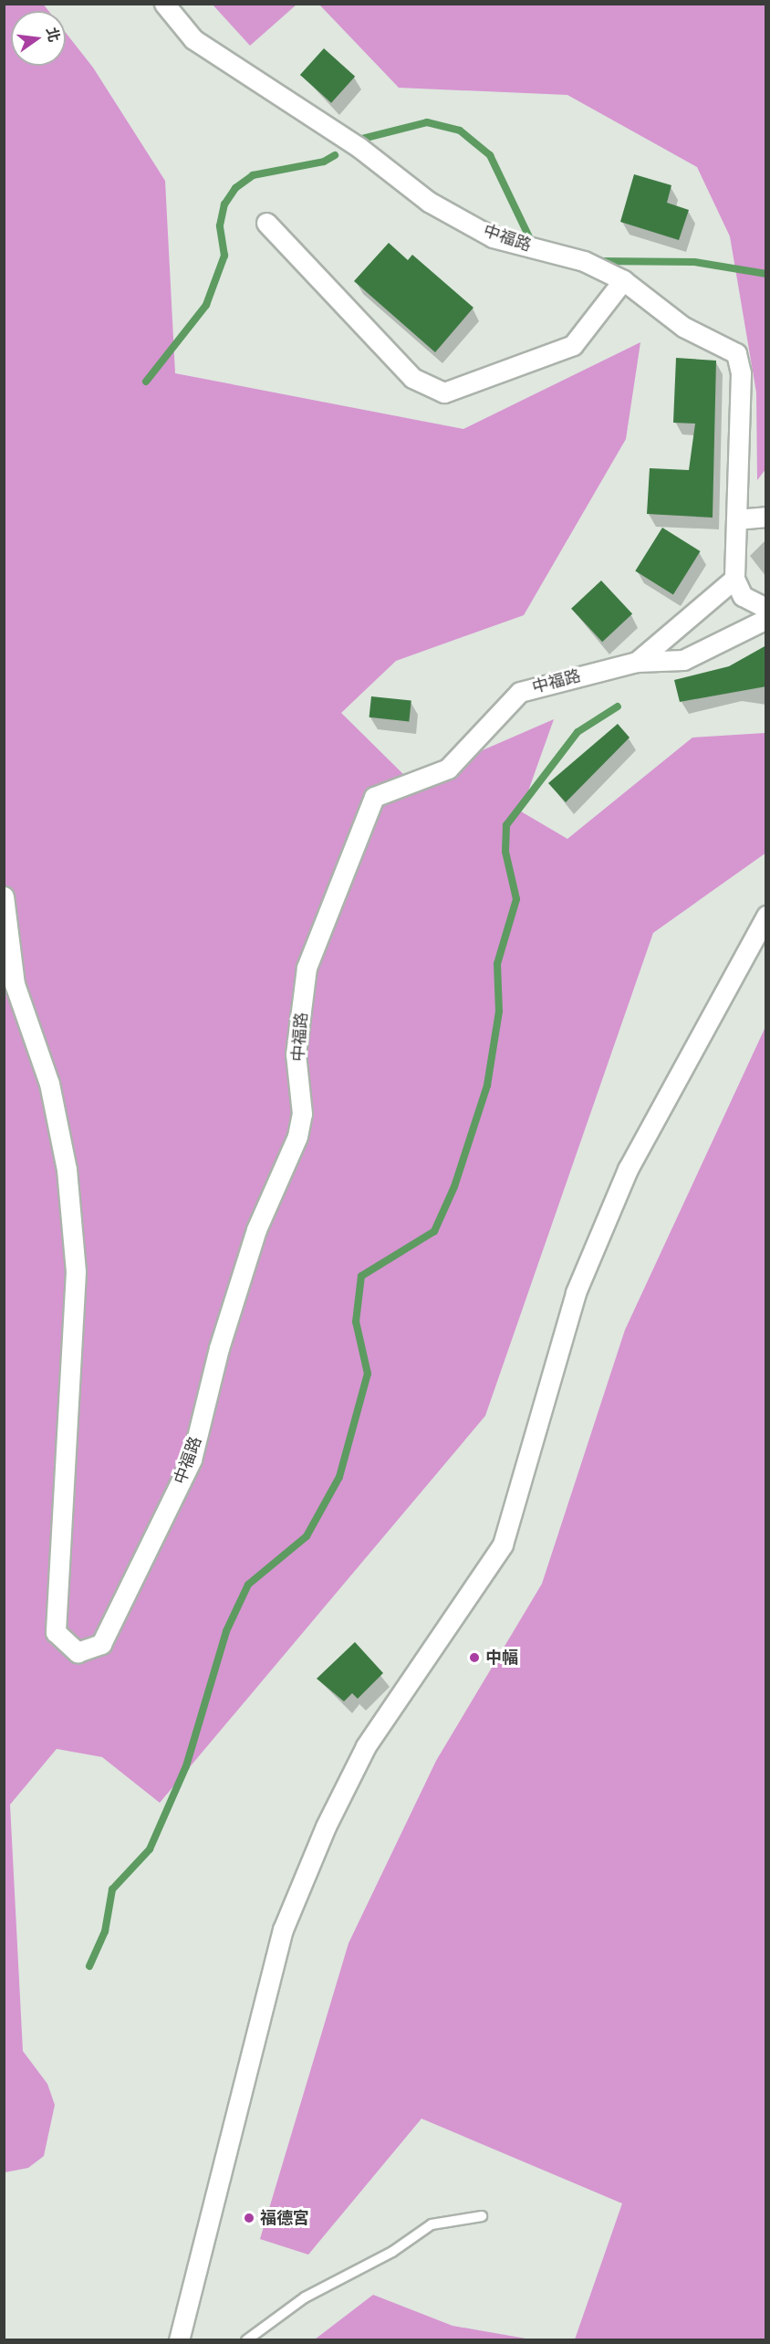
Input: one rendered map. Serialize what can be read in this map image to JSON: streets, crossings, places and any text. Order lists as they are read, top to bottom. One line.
{"streets":{"street":["中福路"]},"places":["中幅","福德宮"],"north":"right"}
